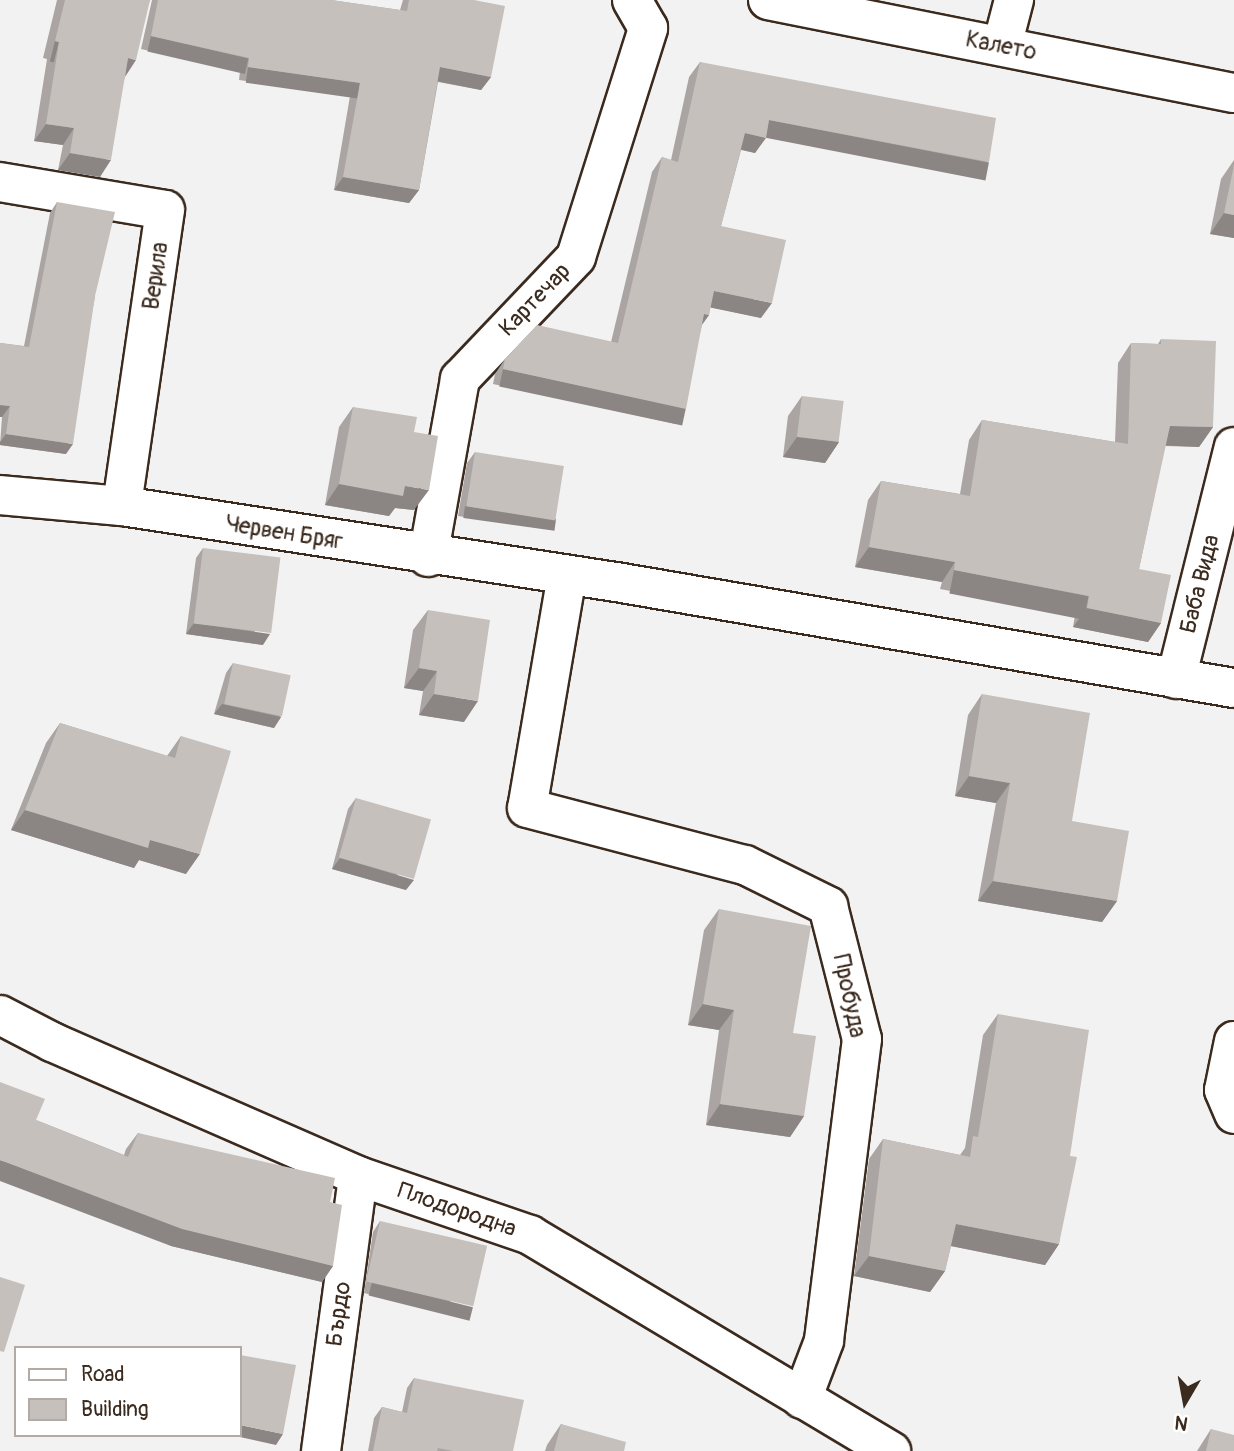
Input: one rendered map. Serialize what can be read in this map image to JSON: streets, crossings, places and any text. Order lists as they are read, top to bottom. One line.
{"streets":{"street":["Калето","Верила","Картечар","Червен Бряг","Баба Вида","Пробуда","Плодородна","Бърдо"]},"crossings":[["Верила","Червен Бряг"],["Картечар","Червен Бряг"],["Червен Бряг","Баба Вида"],["Червен Бряг","Пробуда"],["Пробуда","Плодородна"],["Плодородна","Бърдо"]],"legend":["Road","Building"],"north":"bottom"}
